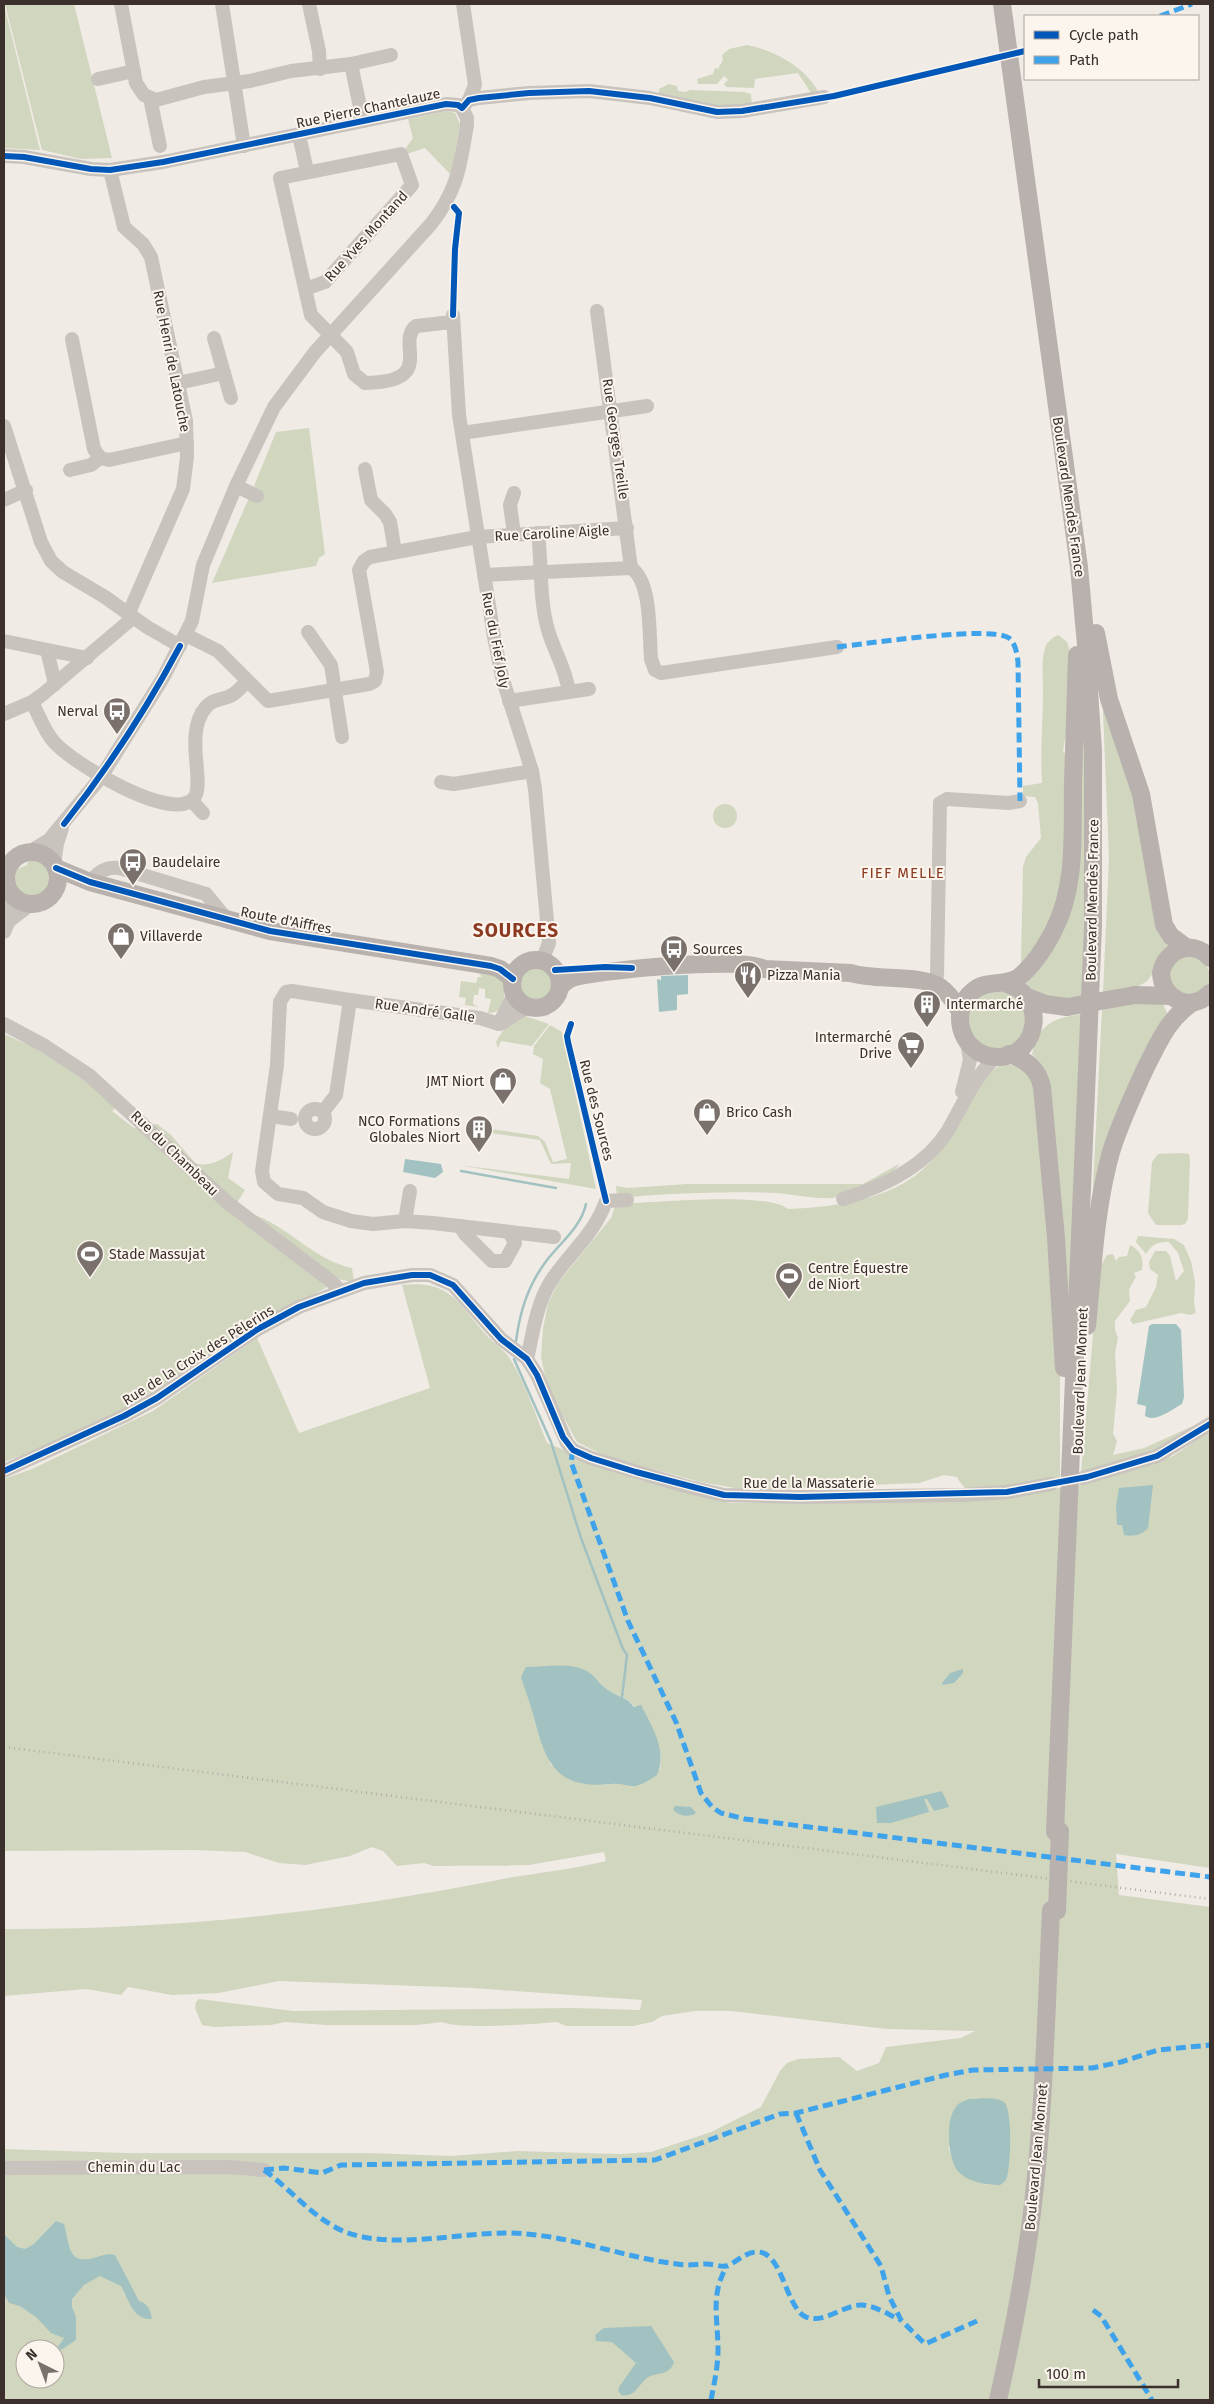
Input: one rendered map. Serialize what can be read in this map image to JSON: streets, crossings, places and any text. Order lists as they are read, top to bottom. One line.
{"streets":{"main road":["Boulevard Mendès France","Route d'Aiffres","Boulevard Jean Monnet"],"street":["Rue Pierre Chantelauze","Rue Yves Montand","Rue Henri de Latouche","Rue Georges Treille","Rue Caroline Aigle","Rue du Fief Joly","Rue André Galle","Rue du Chambeau","Rue de la Croix des Pèlerins","Rue de la Massaterie","Chemin du Lac"],"cycle path":["Rue des Sources"]},"crossings":[["Rue Pierre Chantelauze","Rue Henri de Latouche"],["Rue Georges Treille","Rue Caroline Aigle"],["Boulevard Mendès France","Boulevard Jean Monnet"],["Rue Caroline Aigle","Rue du Fief Joly"],["Rue du Fief Joly","Route d'Aiffres"],["Rue du Chambeau","Rue de la Croix des Pèlerins"],["Rue de la Croix des Pèlerins","Rue de la Massaterie"]],"districts":["FIEF MELLE","SOURCES"],"places":{"bus stop":["Nerval","Baudelaire","Sources"],"shop":["Villaverde","JMT Niort","Brico Cash"],"restaurant":["Pizza Mania"],"building":["Intermarché","NCO Formations Globales Niort"],"supermarket":["Intermarché Drive"],"sports":["Stade Massujat","Centre Équestre de Niort"]},"legend":["Cycle path","Path"],"scale_bar":"100 m","north":"top left"}
